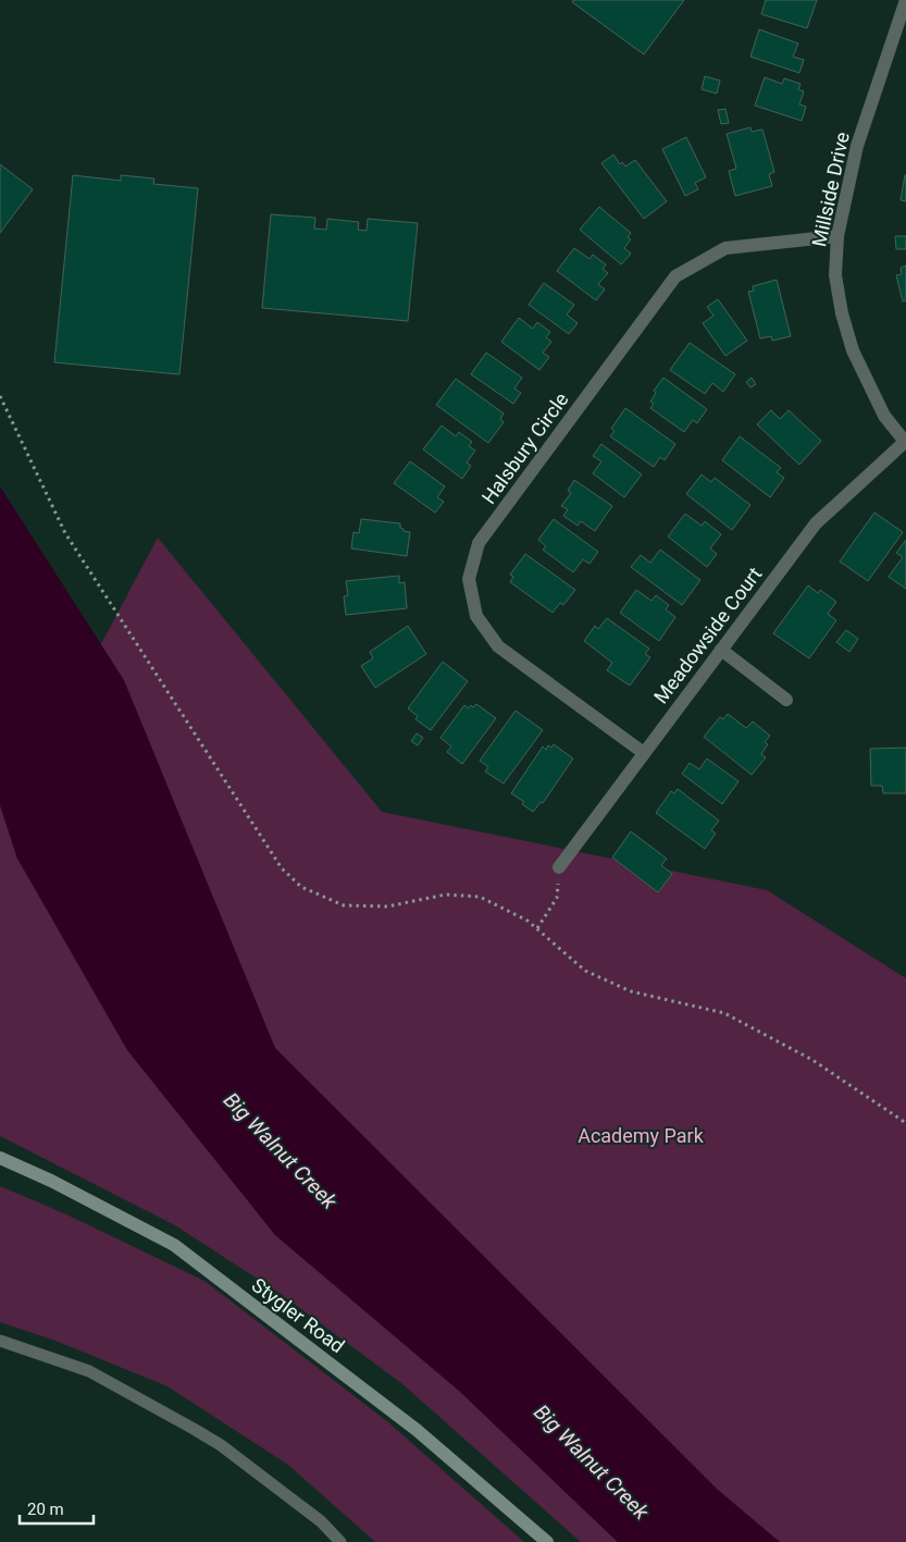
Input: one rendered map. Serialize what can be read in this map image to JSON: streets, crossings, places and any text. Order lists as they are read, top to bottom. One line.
{"streets":{"main road":["Stygler Road"],"street":["Millside Drive","Halsbury Circle","Meadowside Court"]},"crossings":[["Millside Drive","Halsbury Circle"],["Millside Drive","Meadowside Court"],["Halsbury Circle","Meadowside Court"]],"water":["Big Walnut Creek"],"parks":["Academy Park"],"scale_bar":"20 m"}
